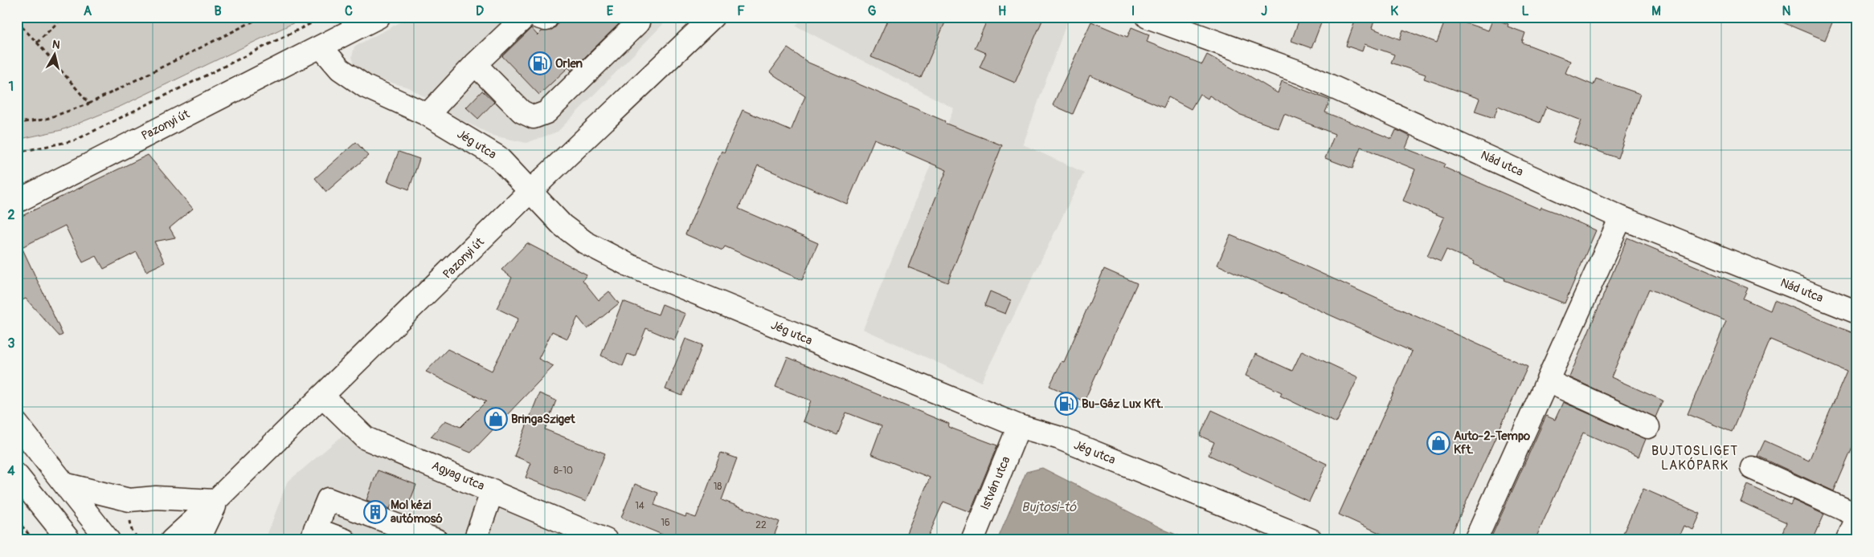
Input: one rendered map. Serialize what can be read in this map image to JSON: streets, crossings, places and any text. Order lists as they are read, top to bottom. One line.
{"streets":{"street":["Pazonyi út","Jég utca","Nád utca","Agyag utca","István utca"]},"crossings":[["Pazonyi út","Jég utca"],["Pazonyi út","Agyag utca"],["Jég utca","István utca"]],"districts":["BUJTOSLIGET LAKÓPARK"],"water":["Bujtosi-tó"],"places":{"fuel station":["Orlen","Bu-Gáz Lux Kft."],"shop":["BringaSziget","Auto-2-Tempo Kft."],"building":["Mol kézi autómosó"]},"house_numbers":["8-10","18","14","16","22"],"north":"top","grid":{"columns":["A","B","C","D","E","F","G","H","I","J","K","L","M","N"],"rows":["1","2","3","4"]}}
